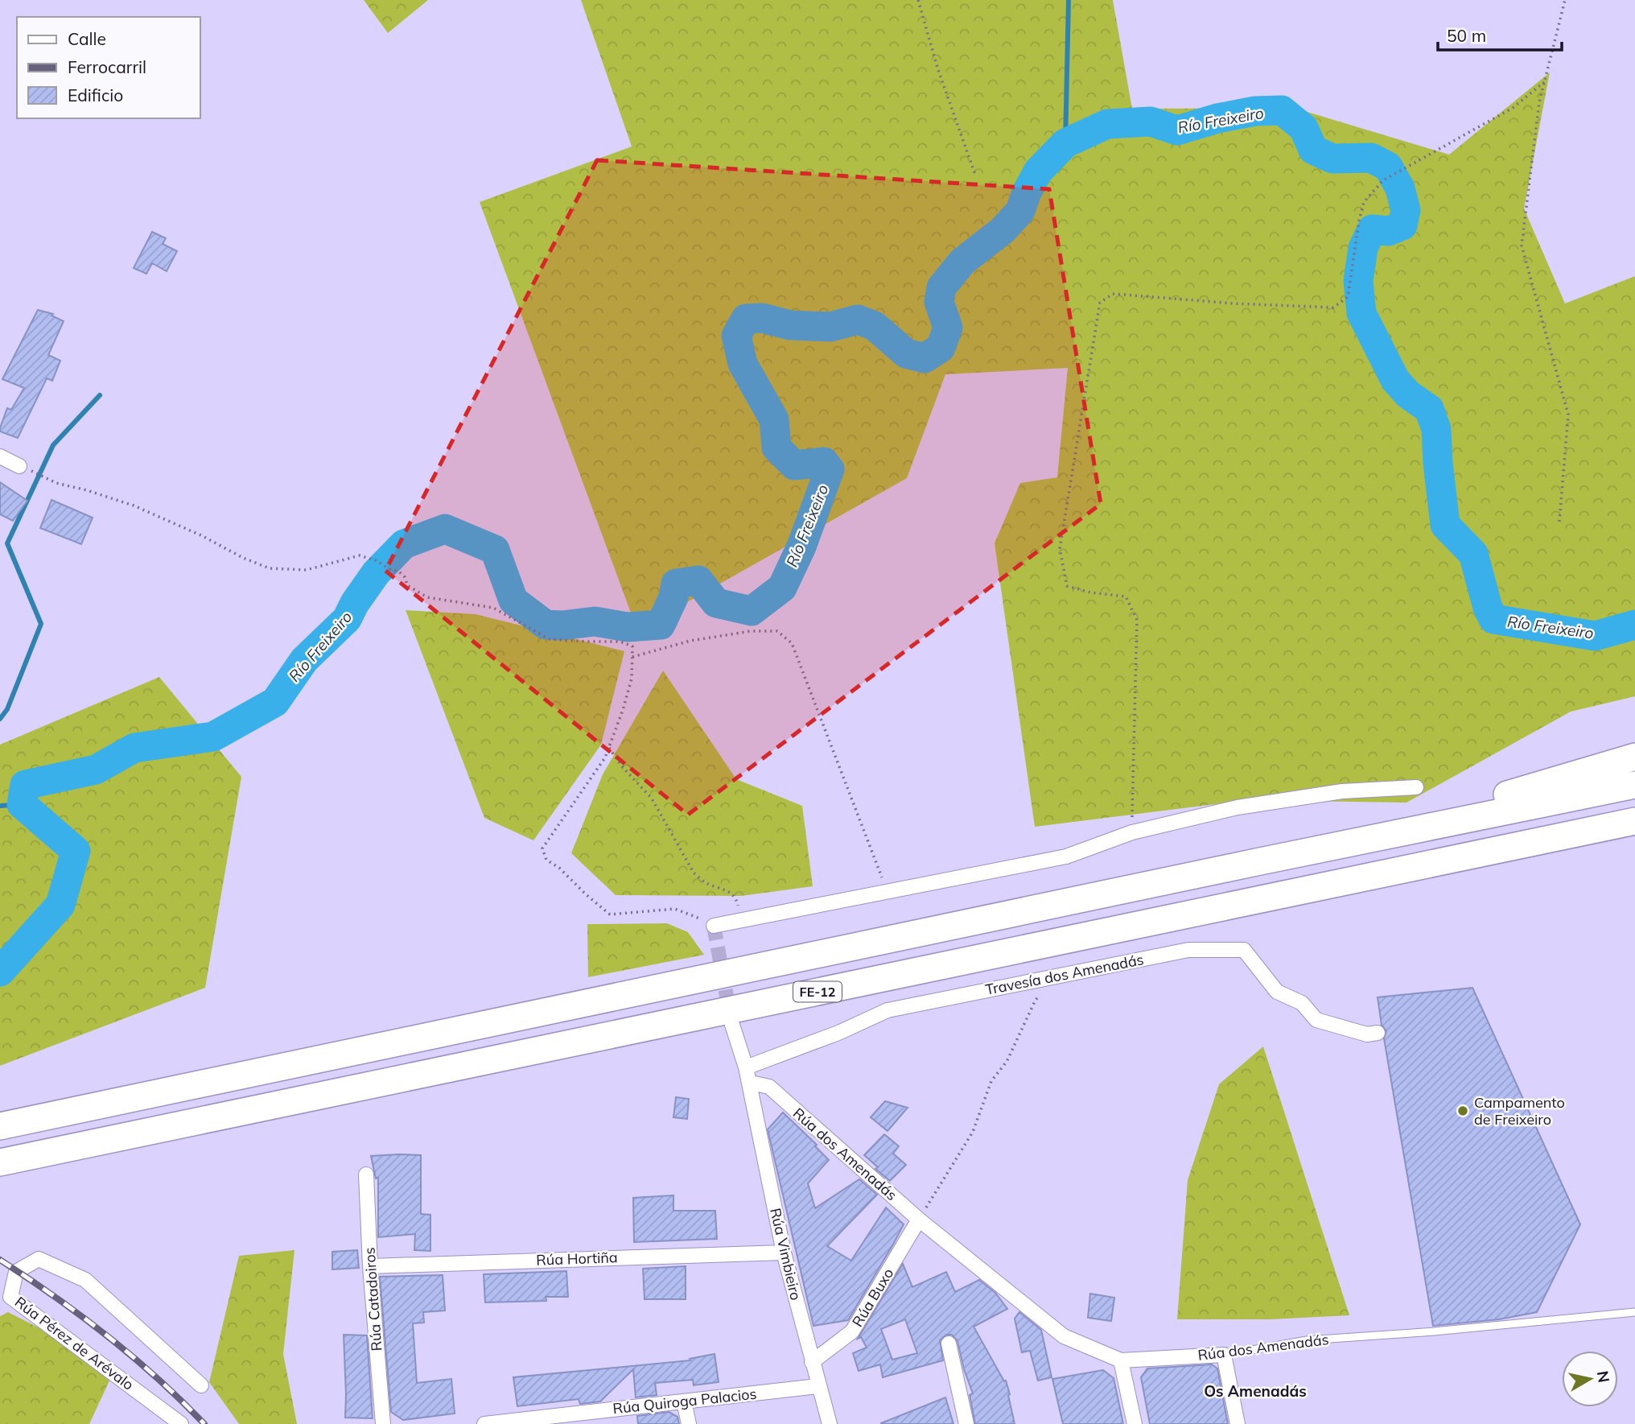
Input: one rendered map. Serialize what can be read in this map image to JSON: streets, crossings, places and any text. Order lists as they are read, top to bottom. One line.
{"streets":{"highway":["FE-12"],"street":["Travesía dos Amenadás","Rúa dos Amenadás","Rúa Vimbieiro","Rúa Hortiña","Rúa Buxo","Rúa Catadoiros","Rúa Pérez de Arévalo","Rúa Quiroga Palacios"]},"crossings":[["Rúa dos Amenadás","Rúa Vimbieiro"],["Rúa dos Amenadás","Rúa Buxo"],["Rúa Vimbieiro","Rúa Hortiña"],["Rúa Vimbieiro","Rúa Buxo"],["Rúa Vimbieiro","Rúa Quiroga Palacios"],["Rúa Hortiña","Rúa Catadoiros"]],"districts":["Os Amenadás"],"water":["Río Freixeiro"],"places":["Campamento de Freixeiro"],"legend":["Calle","Ferrocarril","Edificio"],"scale_bar":"50 m","north":"right"}
